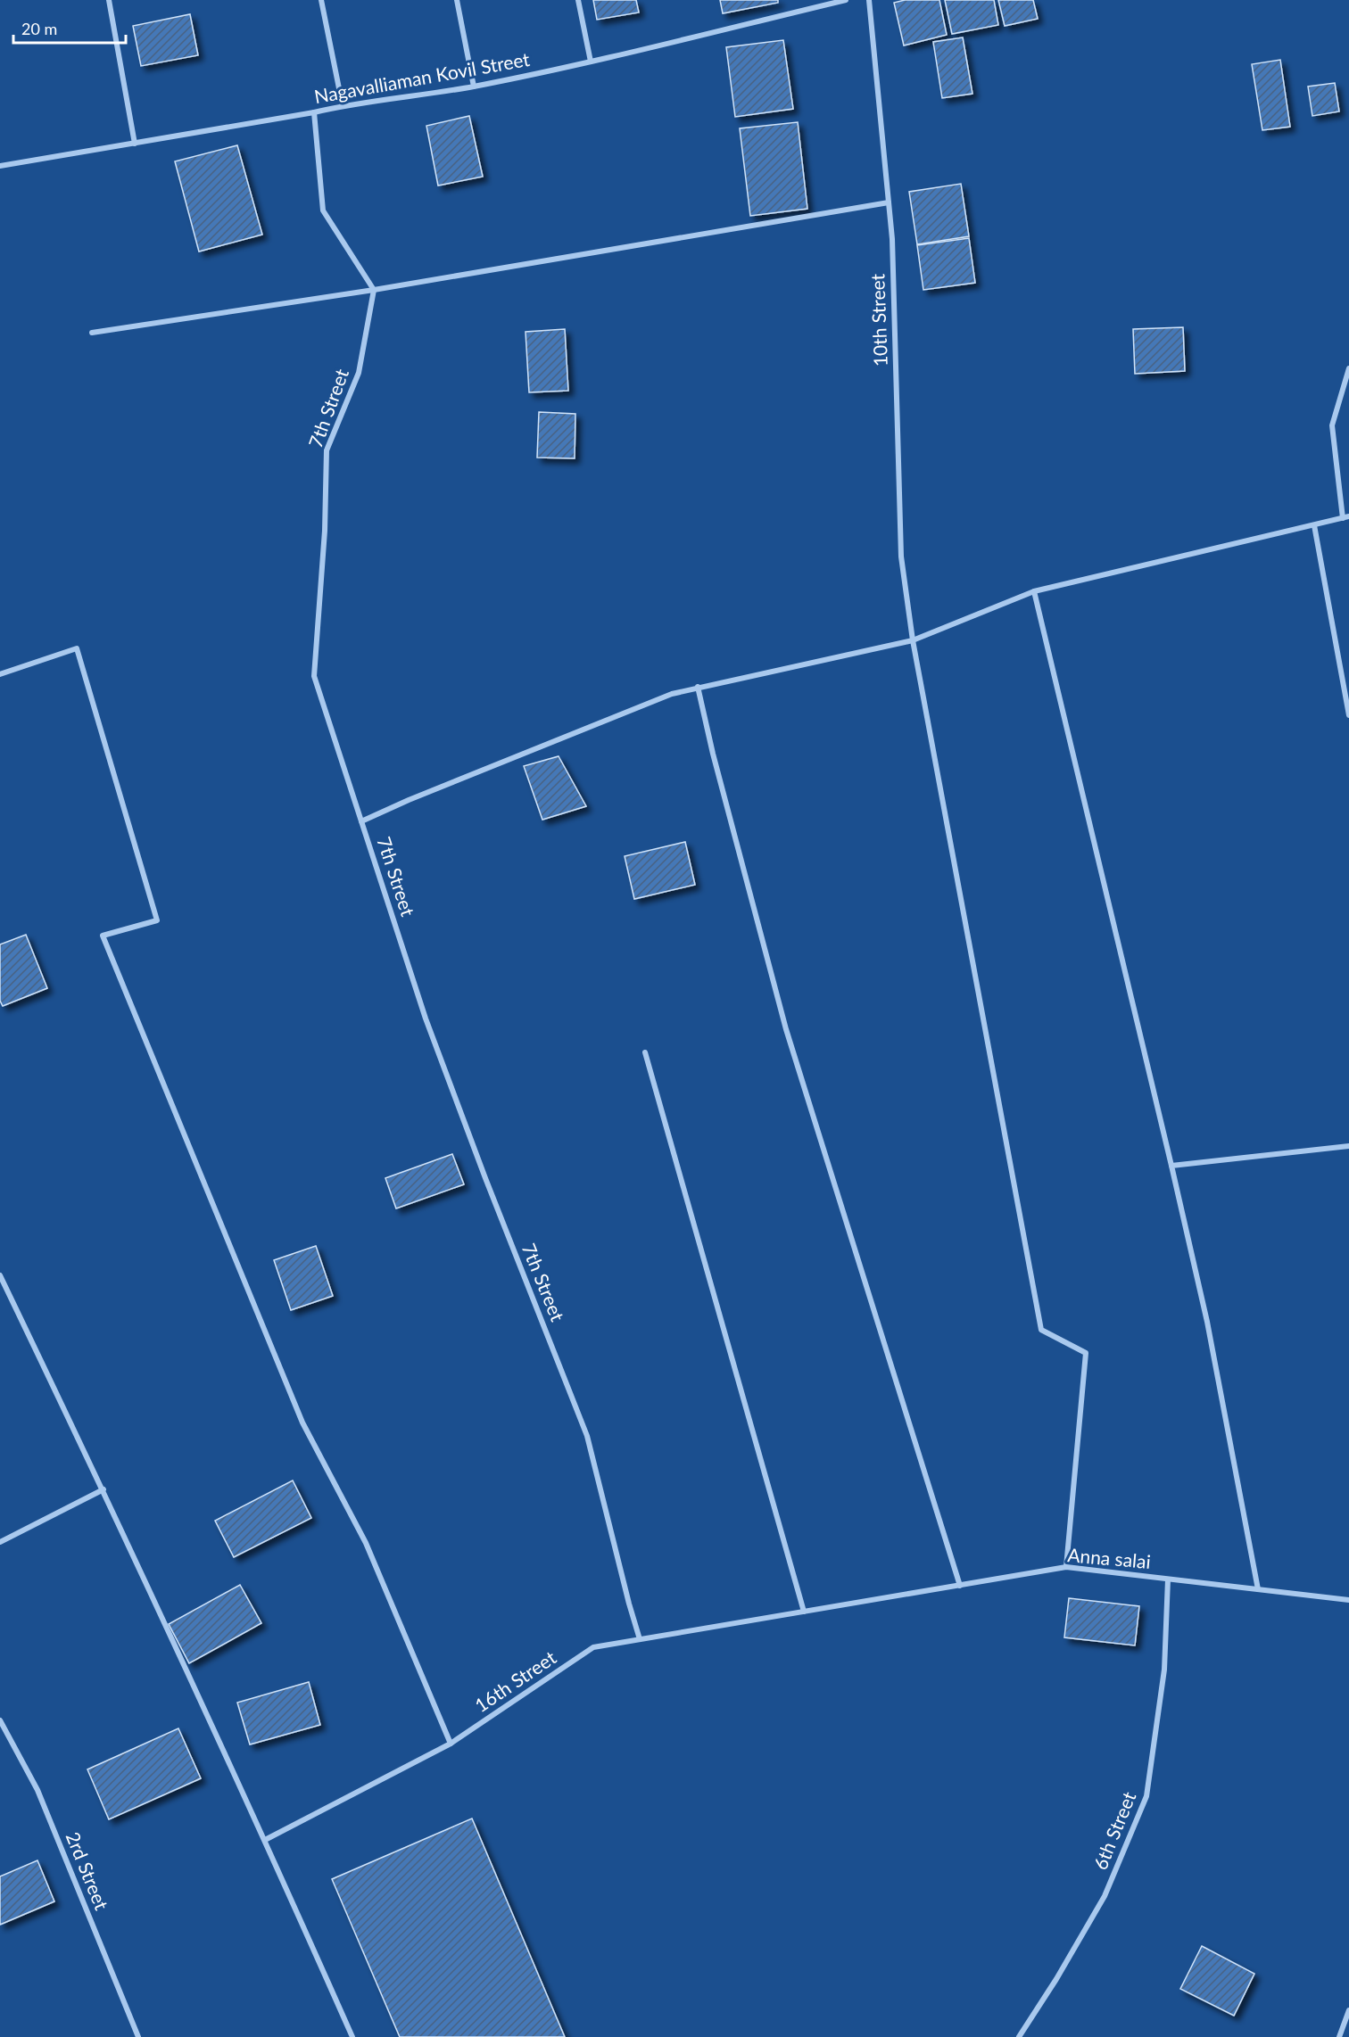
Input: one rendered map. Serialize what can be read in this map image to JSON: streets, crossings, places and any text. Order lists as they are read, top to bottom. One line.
{"streets":{"street":["Nagavalliaman Kovil Street","10th Street","7th Street","Anna salai","16th Street","6th Street","2rd Street"]},"crossings":[["10th Street","Anna salai"],["7th Street","16th Street"],["Anna salai","16th Street"],["Anna salai","6th Street"]],"scale_bar":"20 m"}
